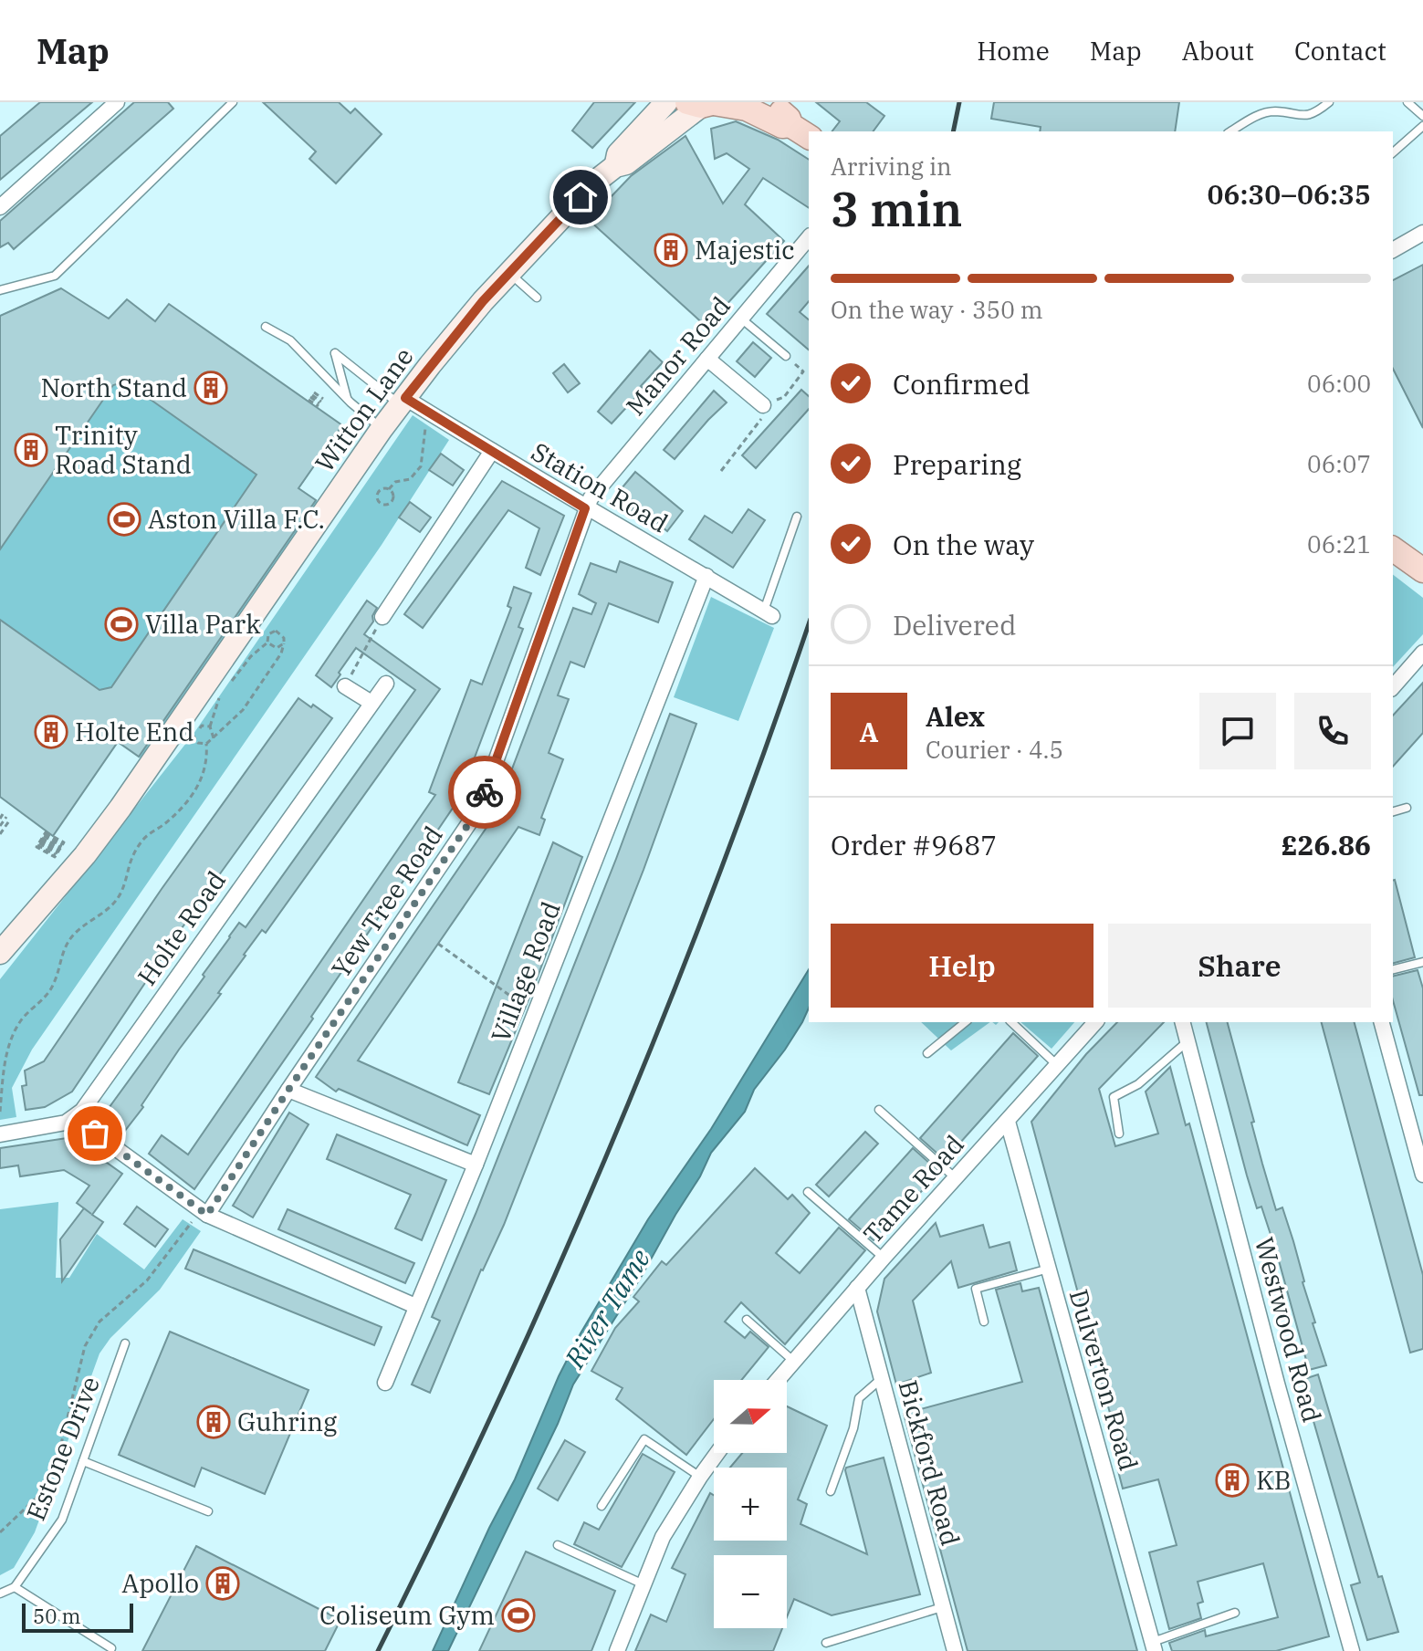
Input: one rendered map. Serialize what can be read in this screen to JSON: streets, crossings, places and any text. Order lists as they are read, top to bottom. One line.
{"streets":{"main road":["Witton Lane"],"street":["Manor Road","Station Road","Yew Tree Road","Holte Road","Village Road","Tame Road","Westwood Road","Dulverton Road","Bickford Road"],"lane":["Estone Drive"]},"crossings":[["Manor Road","Station Road"],["Manor Road","Yew Tree Road"],["Witton Lane","Station Road"],["Station Road","Yew Tree Road"],["Station Road","Village Road"],["Tame Road","Dulverton Road"],["Tame Road","Bickford Road"]],"water":["River Tame"],"places":{"building":["Majestic","North Stand","Trinity Road Stand","Holte End","Guhring","KB","Apollo"],"sports":["Aston Villa F.C.","Villa Park","Coliseum Gym"]},"scale_bar":"50 m","north":"right","page":{"header":"Map","nav":["Home","Map","About","Contact"],"heading":["3 min","Arriving in","06:30–06:35"],"panel":["Alex","Courier · 4.5","Order #9687","£26.86"],"bar":"On the way · 350 m","list":[["Confirmed","06:00"],["Preparing","06:07"],["On the way","06:21"],"Delivered"],"round":"A","buttons":["Help","Share"],"map_buttons":["+","−"],"scale":"50 m"}}
